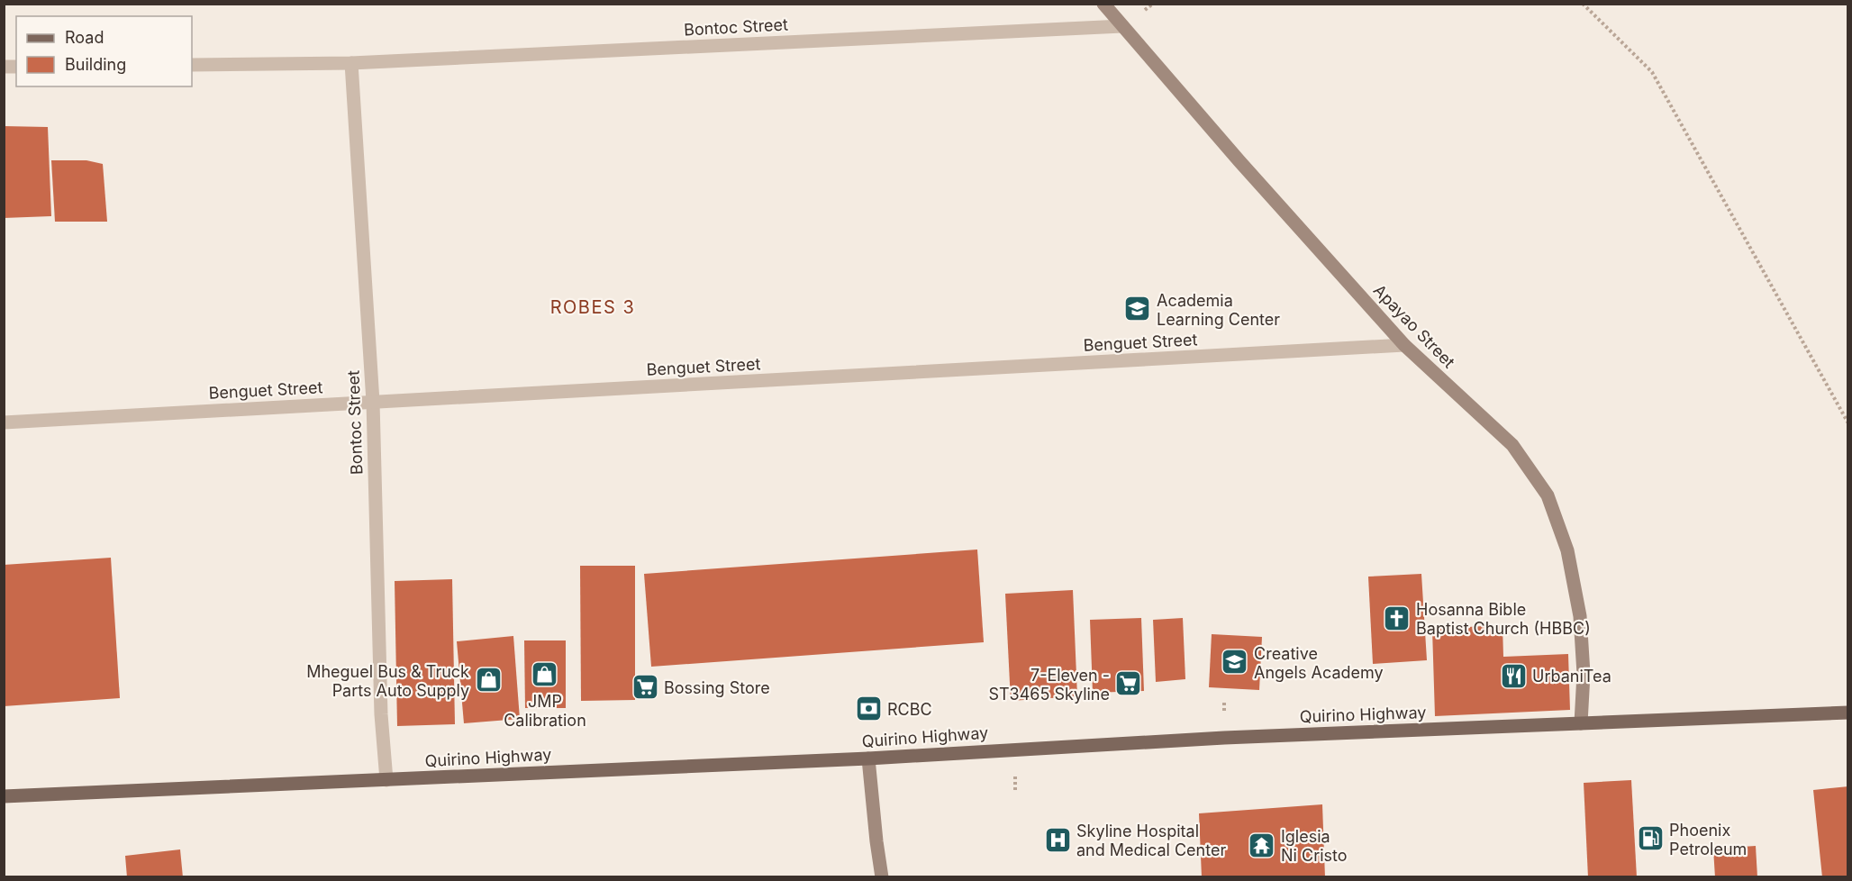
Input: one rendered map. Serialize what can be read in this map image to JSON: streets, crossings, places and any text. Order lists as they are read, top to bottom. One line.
{"streets":{"main road":["Quirino Highway"],"street":["Bontoc Street","Apayao Street","Benguet Street"]},"crossings":[["Bontoc Street","Apayao Street"],["Bontoc Street","Benguet Street"],["Bontoc Street","Quirino Highway"],["Apayao Street","Benguet Street"],["Apayao Street","Quirino Highway"]],"districts":["ROBES 3"],"places":{"school or university":["Academia Learning Center","Creative Angels Academy"],"church":["Hosanna Bible Baptist Church (HBBC)"],"shop":["JMP Calibration","Mheguel Bus & Truck Parts Auto Supply"],"restaurant":["UrbaniTea"],"supermarket":["7-Eleven - ST3465 Skyline","Bossing Store"],"bank":["RCBC"],"fuel station":["Phoenix Petroleum"],"hospital":["Skyline Hospital and Medical Center"],"temple":["Iglesia Ni Cristo"]},"legend":["Road","Building"]}
